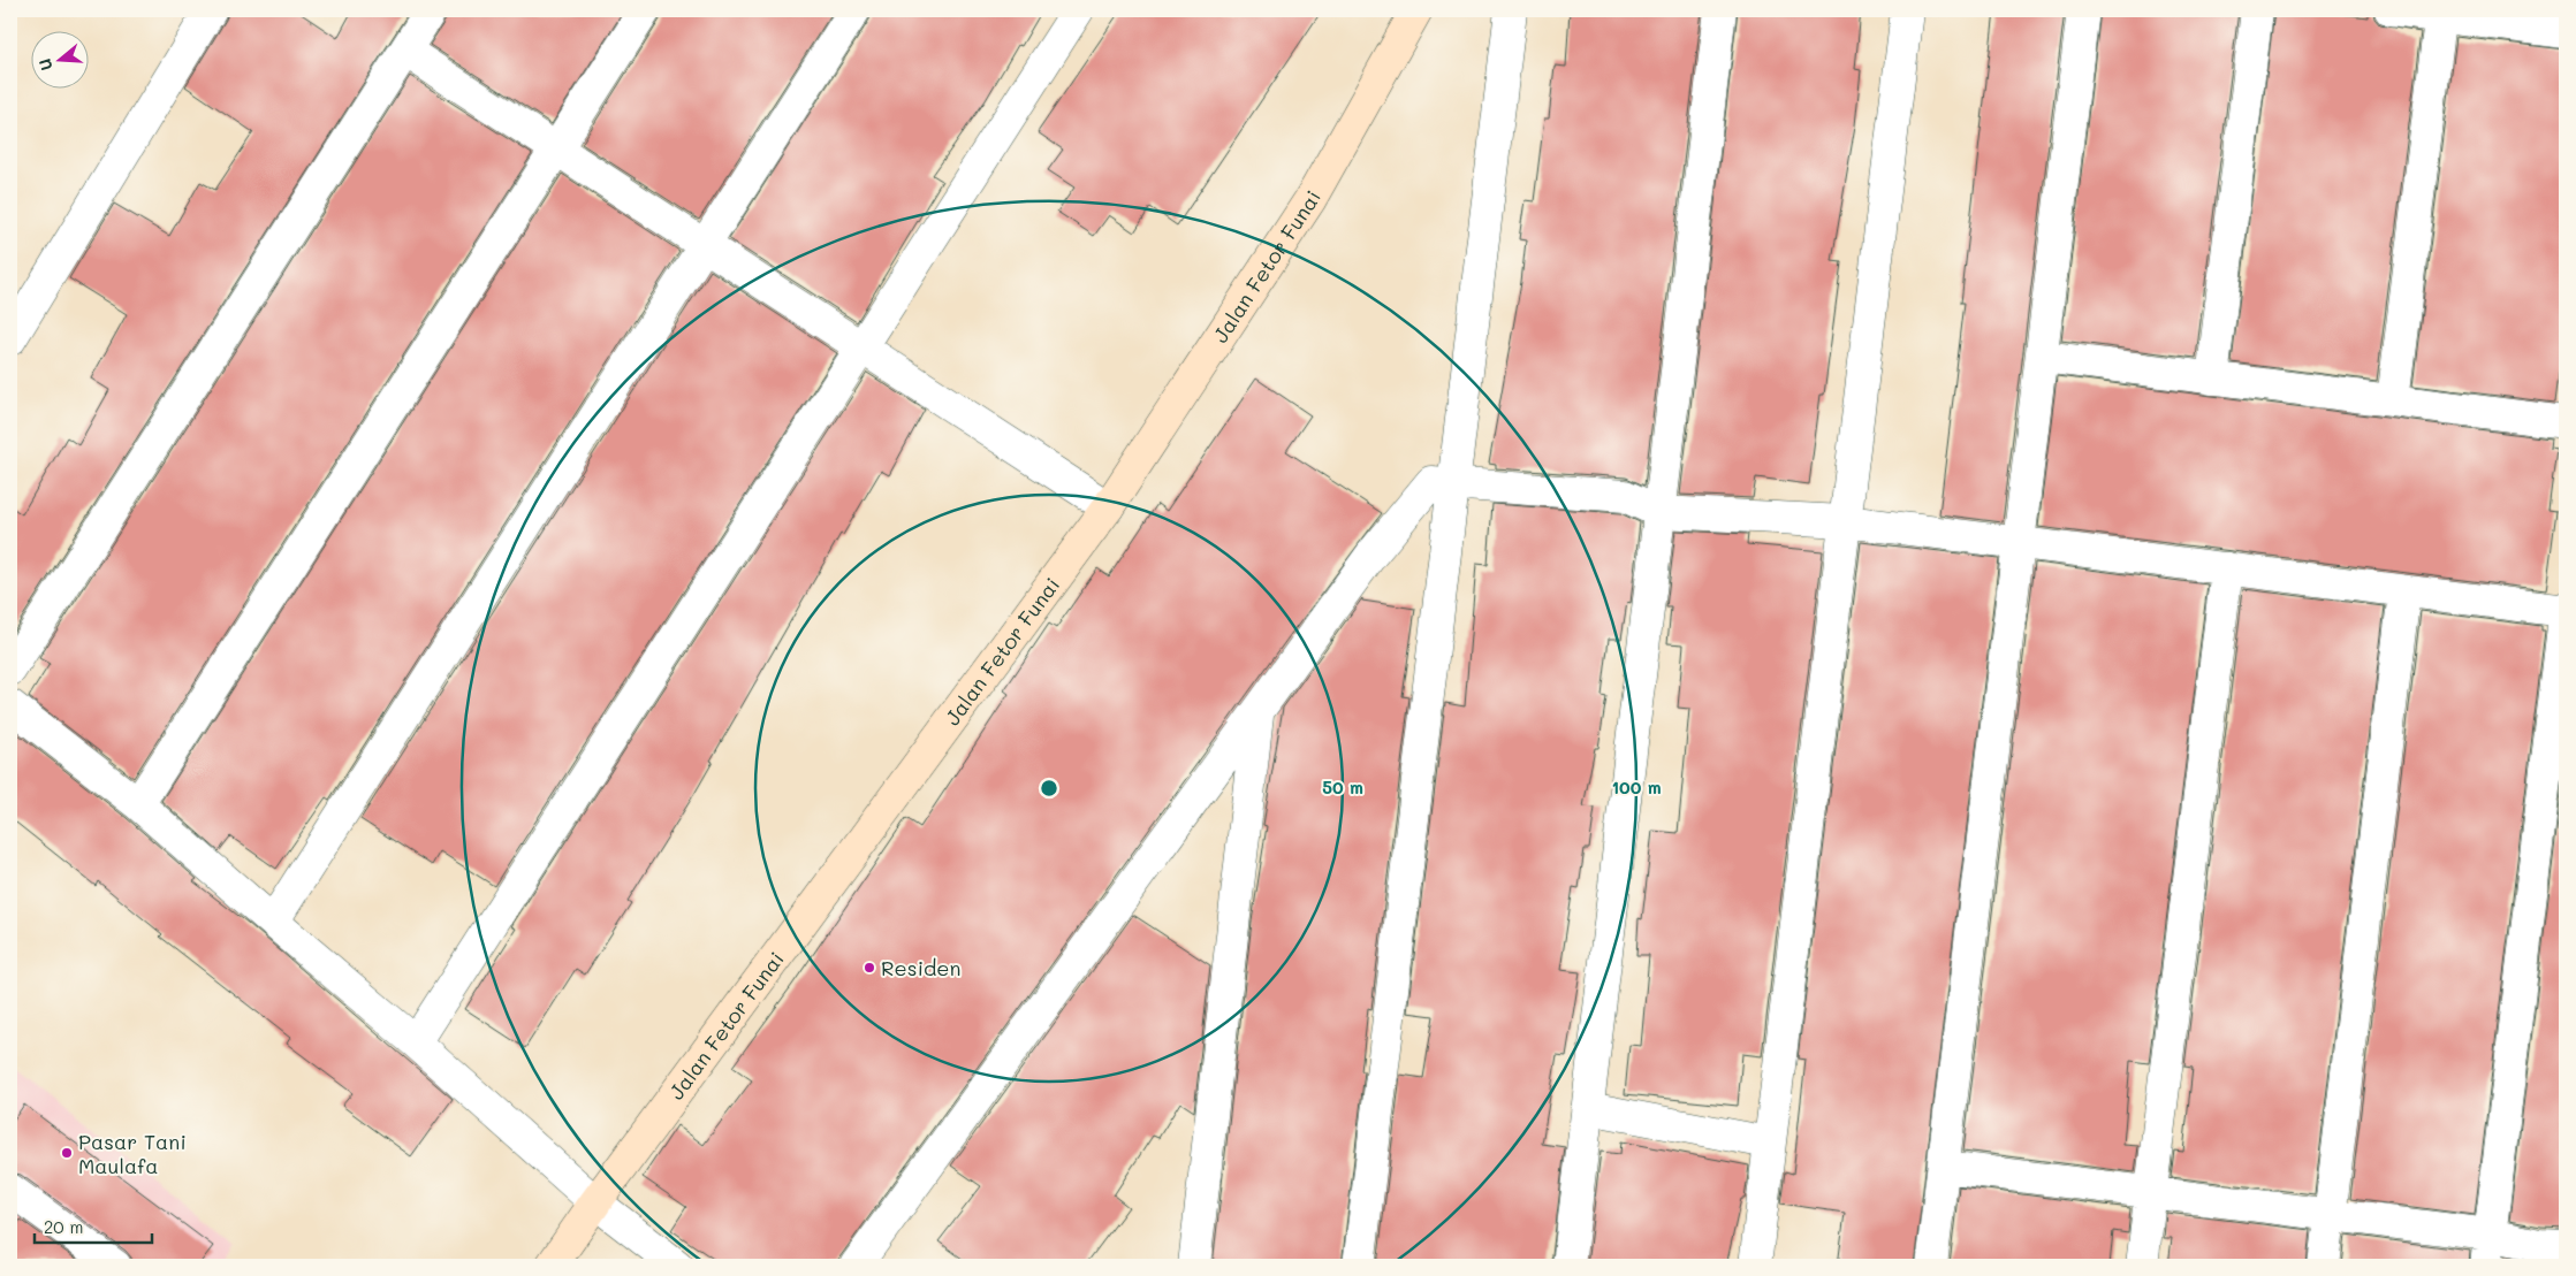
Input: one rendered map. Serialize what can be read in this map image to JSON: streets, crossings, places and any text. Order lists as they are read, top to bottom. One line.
{"streets":{"street":["Jalan Fetor Funai"]},"places":["Residen","Pasar Tani Maulafa"],"scale_bar":"20 m","north":"left","rings":["50 m","100 m"]}
